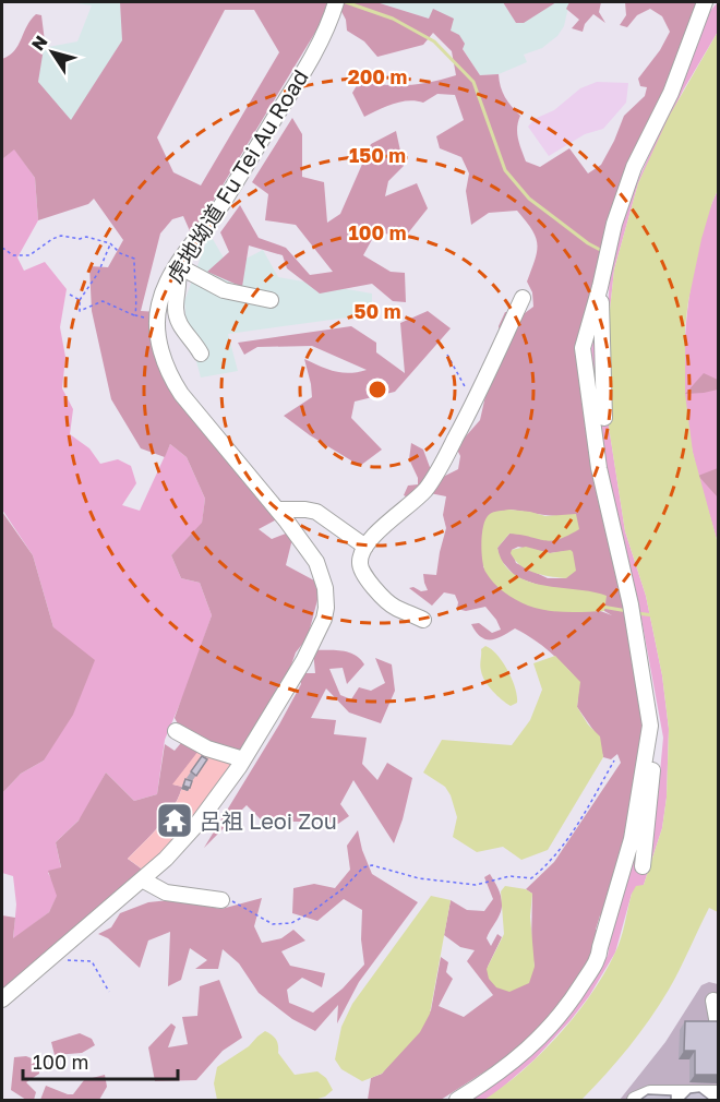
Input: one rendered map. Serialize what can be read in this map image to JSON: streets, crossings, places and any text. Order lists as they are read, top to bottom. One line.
{"streets":{"street":["虎地坳道 Fu Tei Au Road"]},"places":{"temple":["呂祖 Leoi Zou"]},"scale_bar":"100 m","north":"top left","rings":["200 m","150 m","100 m","50 m"]}
